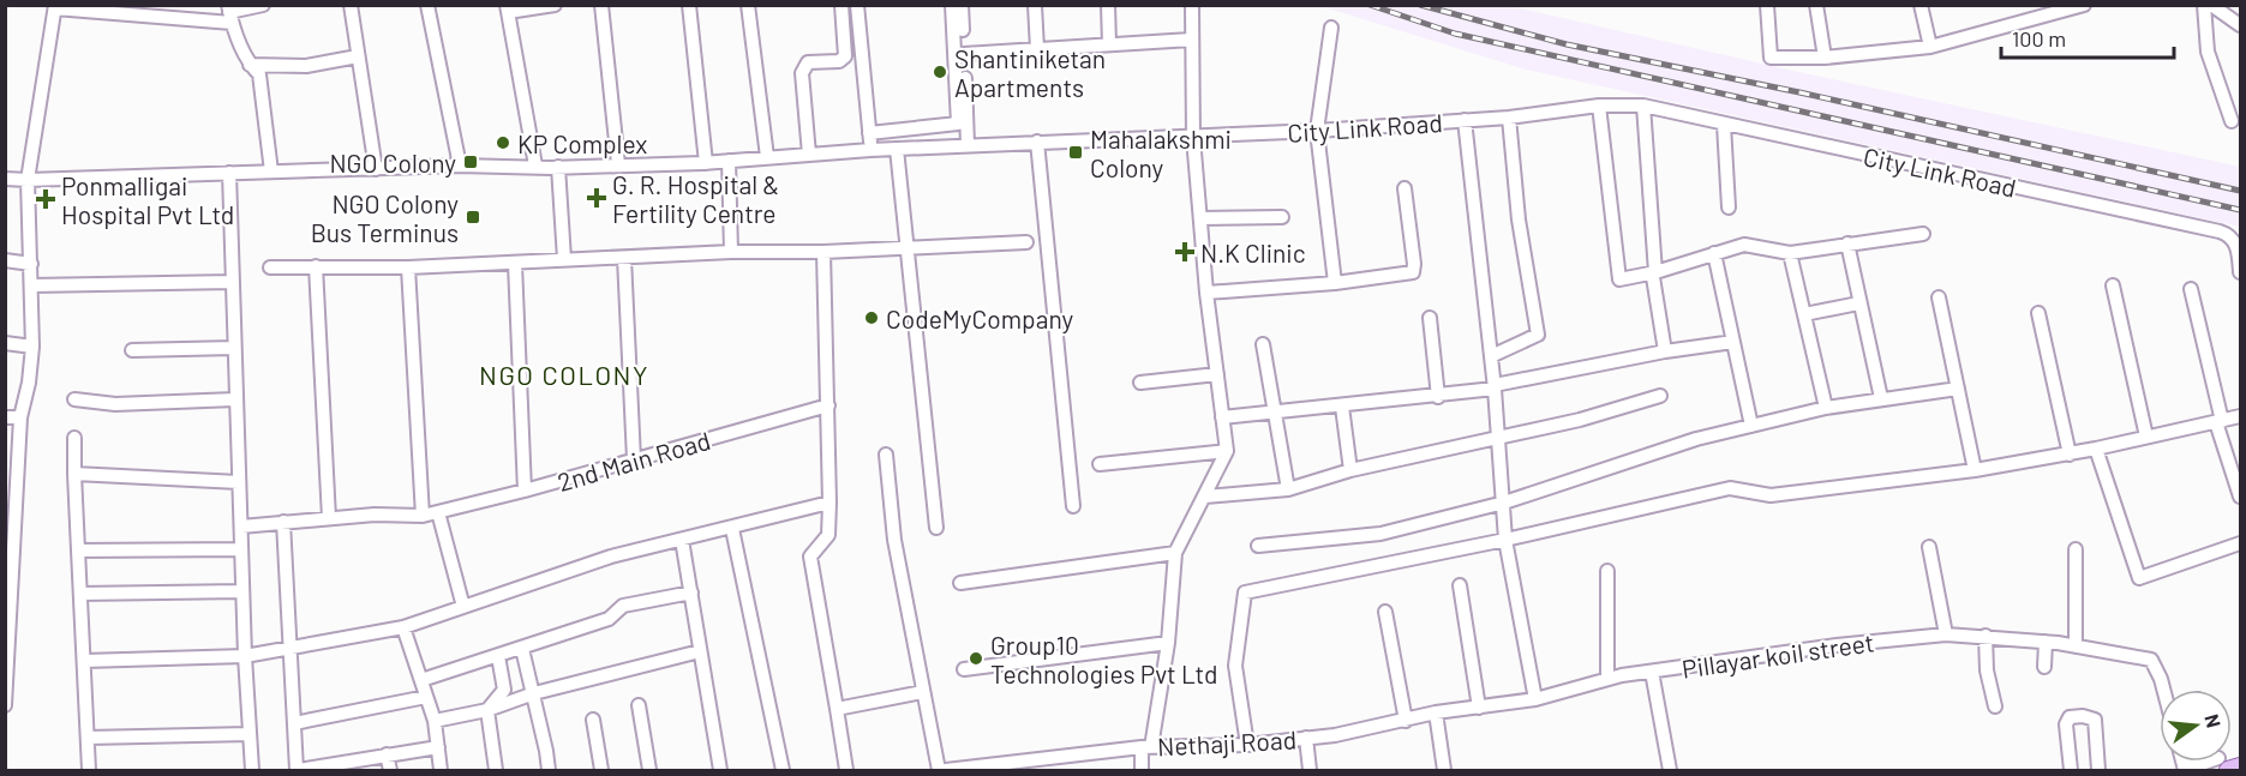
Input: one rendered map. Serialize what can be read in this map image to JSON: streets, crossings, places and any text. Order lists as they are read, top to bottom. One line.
{"streets":{"street":["City Link Road","2nd Main Road","Pillayar koil street","Nethaji Road"]},"crossings":[["Pillayar koil street","Nethaji Road"]],"districts":["NGO COLONY"],"places":{"other":["Shantiniketan Apartments","KP Complex","CodeMyCompany","Group10 Technologies Pvt Ltd"],"transit":["Mahalakshmi Colony","NGO Colony","NGO Colony Bus Terminus"],"health":["G. R. Hospital & Fertility Centre","Ponmalligai Hospital Pvt Ltd","N.K Clinic"]},"scale_bar":"100 m","north":"right"}
